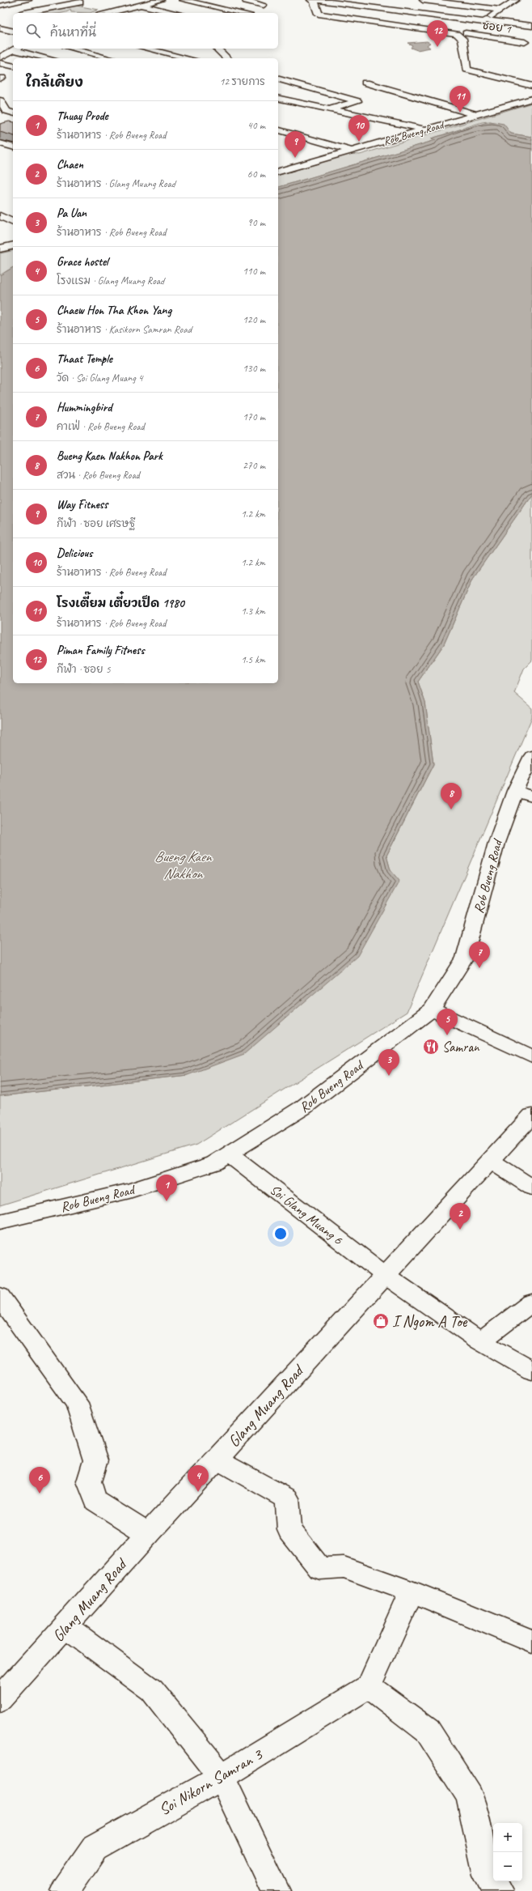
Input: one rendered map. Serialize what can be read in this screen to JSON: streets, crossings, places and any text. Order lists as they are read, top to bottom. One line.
{"streets":{"street":["ซอย 1","Rob Bueng Road","Soi Glang Muang 6","Glang Muang Road","Soi Nikorn Samran 3"]},"crossings":[["Rob Bueng Road","Soi Glang Muang 6"],["Soi Glang Muang 6","Glang Muang Road"]],"water":["Bueng Kaen Nakhon"],"places":{"restaurant":["Samran"],"shop":["I Ngom A Toe"]},"page":{"search":"ค้นหาที่นี่","pins":["12","11","10","9","8","7","5","3","1","2","4","6"],"heading":["ใกล้เคียง","12 รายการ"],"list":[{"mark":"1","name":"Thuay Prode","note":"ร้านอาหาร · Rob Bueng Road","value":"40 m"},{"mark":"2","name":"Chaen","note":"ร้านอาหาร · Glang Muang Road","value":"60 m"},{"mark":"3","name":"Pa Uan","note":"ร้านอาหาร · Rob Bueng Road","value":"90 m"},{"mark":"4","name":"Grace hostel","note":"โรงแรม · Glang Muang Road","value":"110 m"},{"mark":"5","name":"Chaew Hon Tha Khon Yang","note":"ร้านอาหาร · Kasikorn Samran Road","value":"120 m"},{"mark":"6","name":"Thaat Temple","note":"วัด · Soi Glang Muang 4","value":"130 m"},{"mark":"7","name":"Hummingbird","note":"คาเฟ่ · Rob Bueng Road","value":"170 m"},{"mark":"8","name":"Bueng Kaen Nakhon Park","note":"สวน · Rob Bueng Road","value":"270 m"},{"mark":"9","name":"Way Fitness","note":"กีฬา · ซอย เศรษฐี","value":"1.2 km"},{"mark":"10","name":"Delicious","note":"ร้านอาหาร · Rob Bueng Road","value":"1.2 km"},{"mark":"11","name":"โรงเตี๊ยม เตี๋ยวเป็ด 1980","note":"ร้านอาหาร · Rob Bueng Road","value":"1.3 km"},{"mark":"12","name":"Piman Family Fitness","note":"กีฬา · ซอย 5","value":"1.5 km"}],"map_buttons":["+","−"]}}
